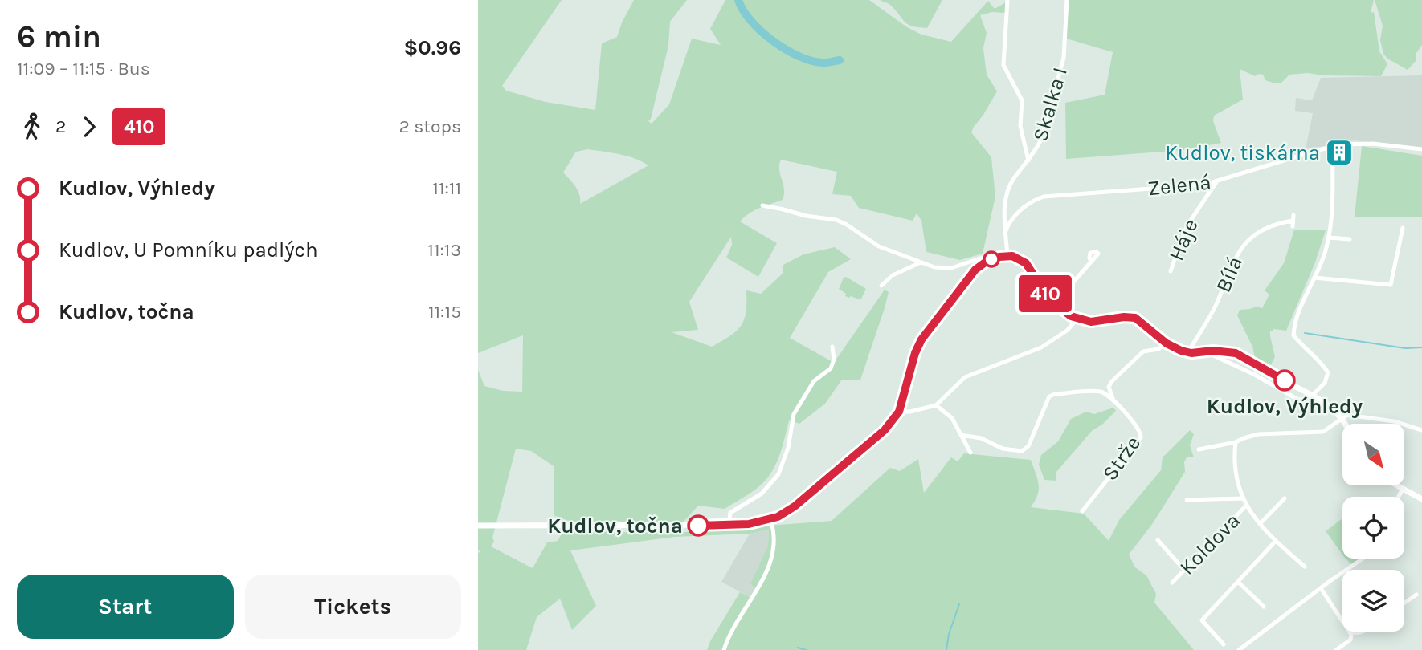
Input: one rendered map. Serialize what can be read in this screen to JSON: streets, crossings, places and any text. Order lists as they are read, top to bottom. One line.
{"streets":{"street":["Skalka I","Zelená","Háje","Bílá","Strže","Koldova"]},"crossings":[["Skalka I","Zelená"],["Zelená","Háje"]],"places":{"building":["Kudlov, tiskárna"],"other":["Kudlov, Výhledy","Kudlov, točna"]},"lines":["bus line 410"],"north":"bottom right","page":{"heading":["6 min","11:09 – 11:15 · Bus","$0.96"],"on_map":"410","legs":["2","410","2 stops"],"list":[{"name":"Kudlov, Výhledy","value":"11:11"},{"name":"Kudlov, U Pomníku padlých","value":"11:13"},{"name":"Kudlov, točna","value":"11:15"}],"buttons":["Start","Tickets"]}}
